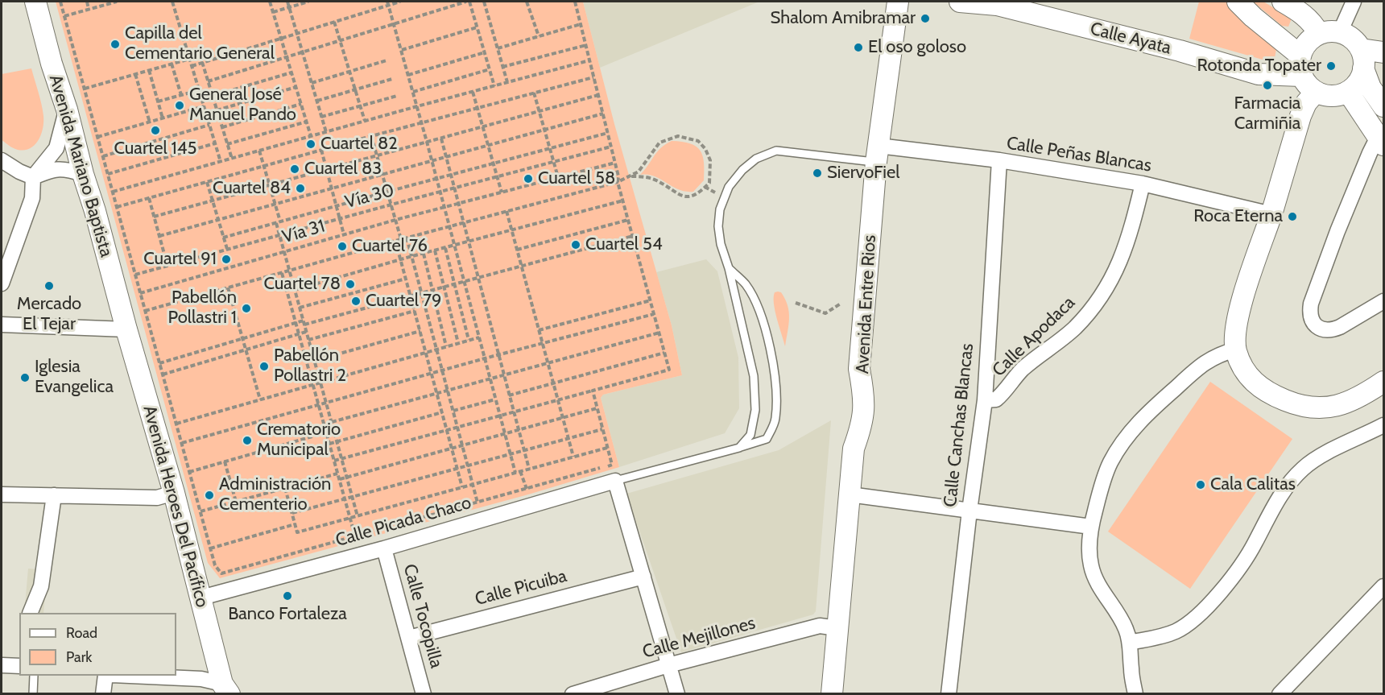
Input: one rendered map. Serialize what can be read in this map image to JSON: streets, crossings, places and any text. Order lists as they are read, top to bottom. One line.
{"streets":{"main road":["Calle Ayata","Avenida Mariano Baptista","Avenida Entre Rios","Avenida Heroes Del Pacífico"],"street":["Calle Peñas Blancas","Calle Apodaca","Calle Canchas Blancas","Calle Picada Chaco","Calle Picuiba","Calle Tocopilla","Calle Mejillones"],"path":["Vía 30","Vía 31"]},"crossings":[["Calle Peñas Blancas","Avenida Entre Rios"],["Calle Peñas Blancas","Calle Apodaca"],["Calle Peñas Blancas","Calle Canchas Blancas"],["Avenida Mariano Baptista","Avenida Heroes Del Pacífico"],["Avenida Entre Rios","Calle Mejillones"],["Calle Apodaca","Calle Canchas Blancas"],["Avenida Heroes Del Pacífico","Calle Picada Chaco"],["Calle Picada Chaco","Calle Tocopilla"],["Calle Picuiba","Calle Tocopilla"]],"places":["Shalom Amibramar","Capilla del Cementario General","El oso goloso","Rotonda Topater","Farmacia Carmiñia","General José Manuel Pando","Cuartel 145","Cuartel 82","Cuartel 83","SiervoFiel","Cuartel 58","Cuartel 84","Roca Eterna","Cuartel 54","Cuartel 76","Cuartel 91","Cuartel 78","Mercado El Tejar","Cuartel 79","Pabellón Pollastri 1","Pabellón Pollastri 2","Iglesia Evangelica","Crematorio Municipal","Cala Calitas","Administración Cementerio","Banco Fortaleza"],"legend":["Road","Park"]}
